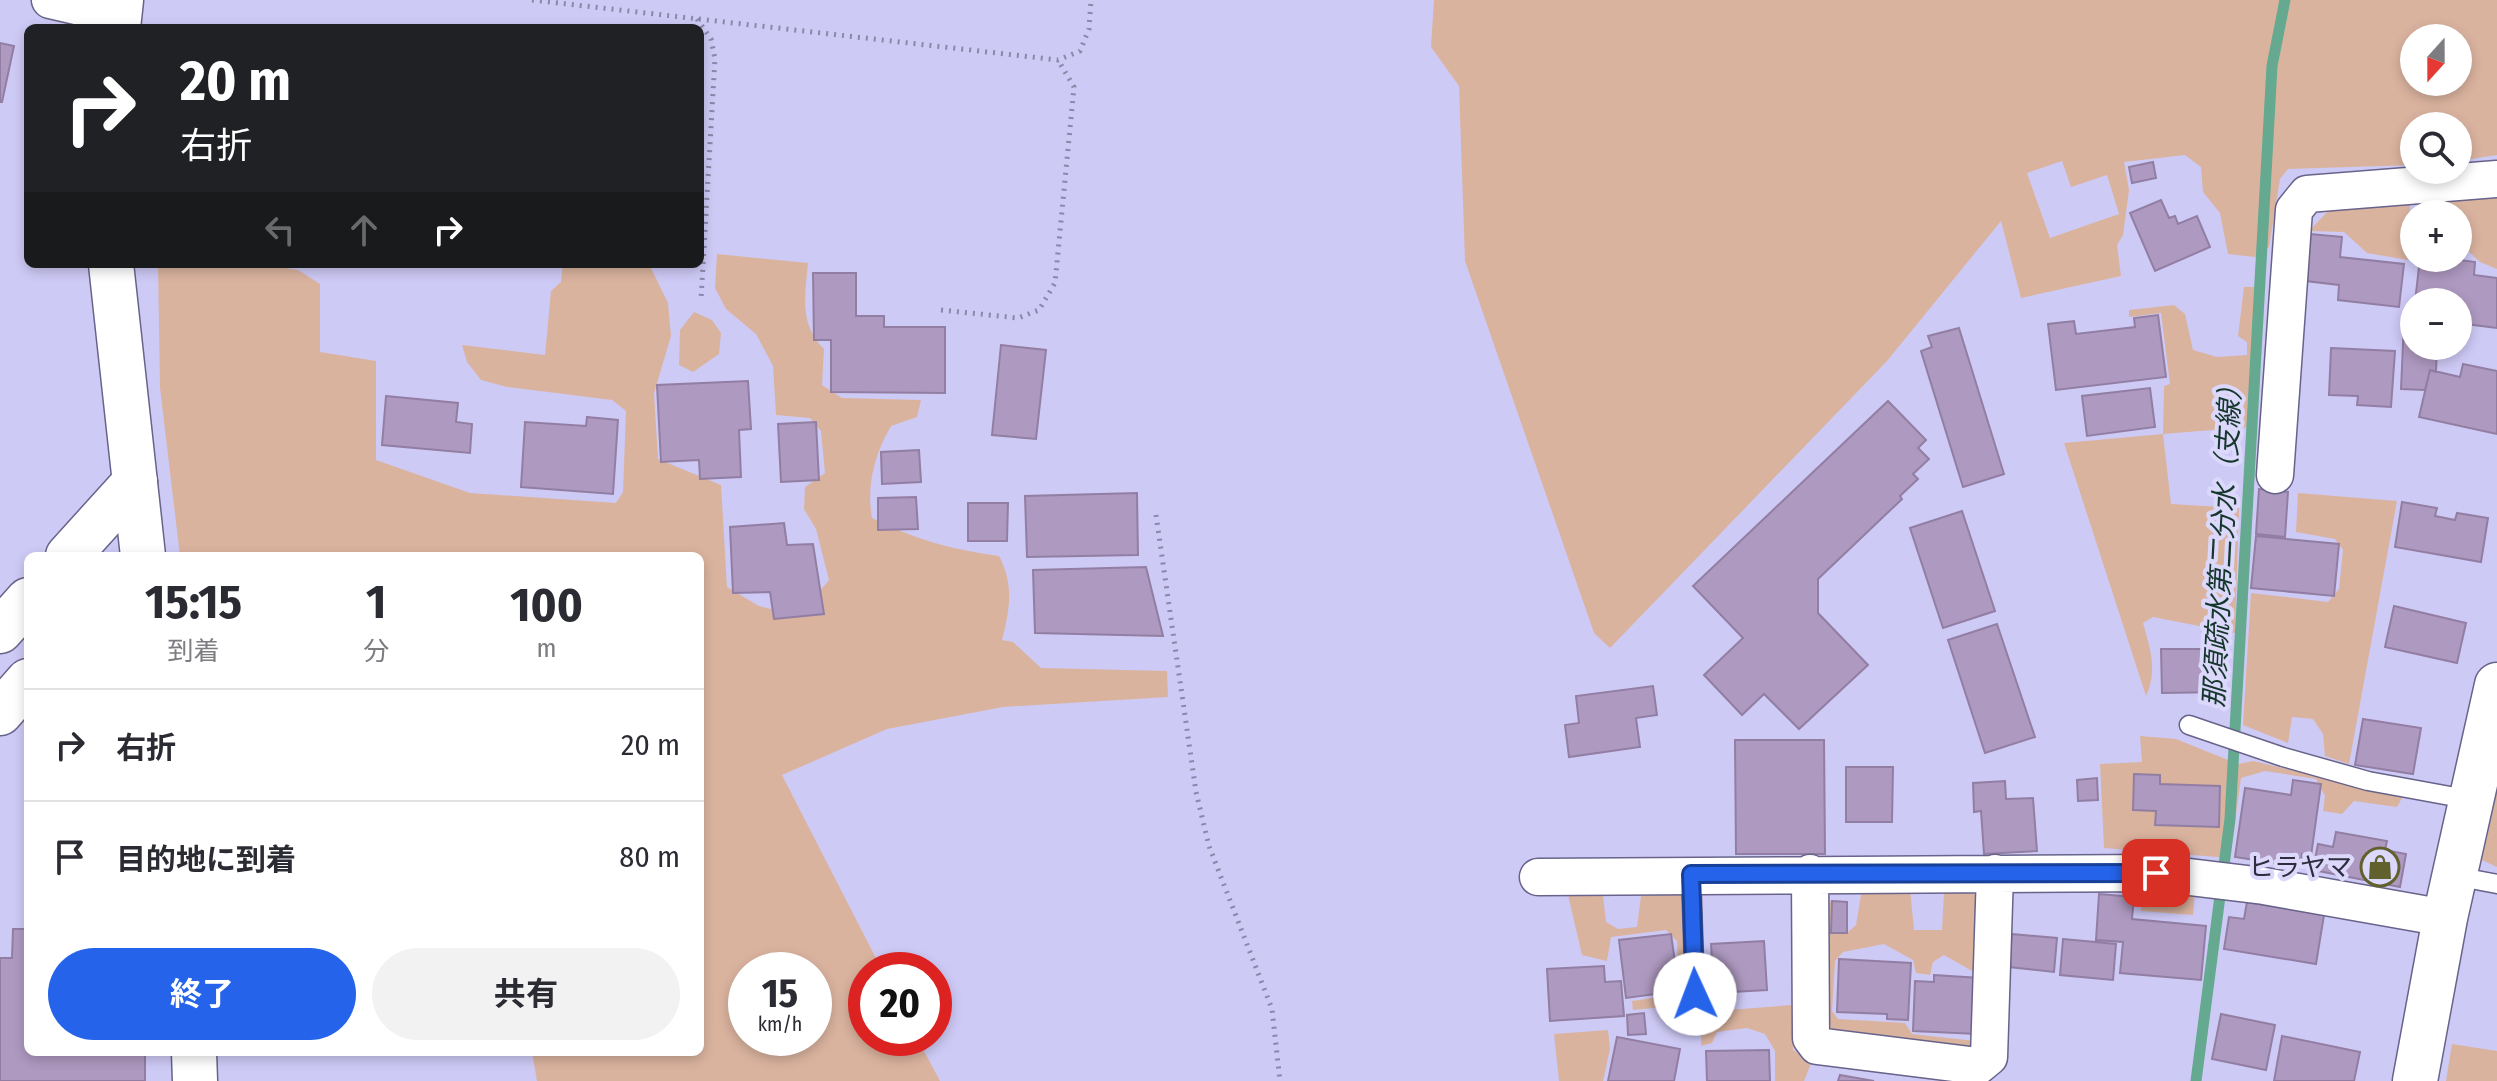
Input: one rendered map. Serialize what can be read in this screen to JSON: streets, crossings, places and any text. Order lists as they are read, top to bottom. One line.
{"water":["那須疏水第二分水（支線）"],"places":{"shop":["ヒラヤマ"]},"north":"bottom","page":{"map_buttons":["+","−"],"turn":["20 m","右折"],"eta":["15:15","到着","1","分","100","m"],"list":[{"name":"右折","value":"20 m"},{"name":"目的地に到着","value":"80 m"}],"buttons":["終了","共有"],"speed":"15 km/h","limit":"20"}}
